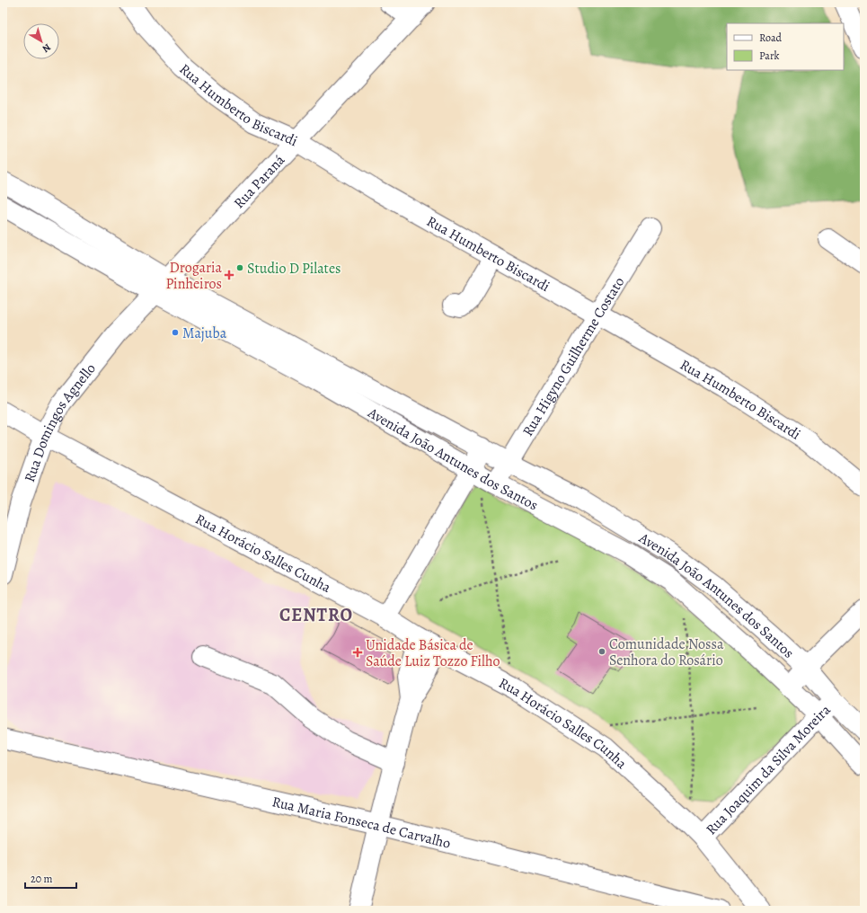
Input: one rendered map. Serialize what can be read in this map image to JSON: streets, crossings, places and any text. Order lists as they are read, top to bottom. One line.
{"streets":{"street":["Rua Humberto Biscardi","Rua Paraná","Rua Higyno Guilherme Costato","Rua Domingos Agnello","Avenida João Antunes dos Santos","Rua Horácio Salles Cunha","Rua Joaquim da Silva Moreira","Rua Maria Fonseca de Carvalho"]},"crossings":[["Rua Humberto Biscardi","Rua Paraná"],["Rua Humberto Biscardi","Rua Higyno Guilherme Costato"],["Rua Paraná","Rua Domingos Agnello"],["Rua Paraná","Avenida João Antunes dos Santos"],["Rua Higyno Guilherme Costato","Avenida João Antunes dos Santos"],["Rua Higyno Guilherme Costato","Rua Horácio Salles Cunha"],["Rua Domingos Agnello","Avenida João Antunes dos Santos"],["Rua Domingos Agnello","Rua Horácio Salles Cunha"],["Avenida João Antunes dos Santos","Rua Joaquim da Silva Moreira"],["Rua Horácio Salles Cunha","Rua Joaquim da Silva Moreira"]],"districts":["CENTRO"],"places":{"other":["Studio D Pilates","Majuba","Comunidade Nossa Senhora do Rosário"],"health":["Drogaria Pinheiros","Unidade Básica de Saúde Luiz Tozzo Filho"]},"legend":["Road","Park"],"scale_bar":"20 m","north":"bottom right"}
